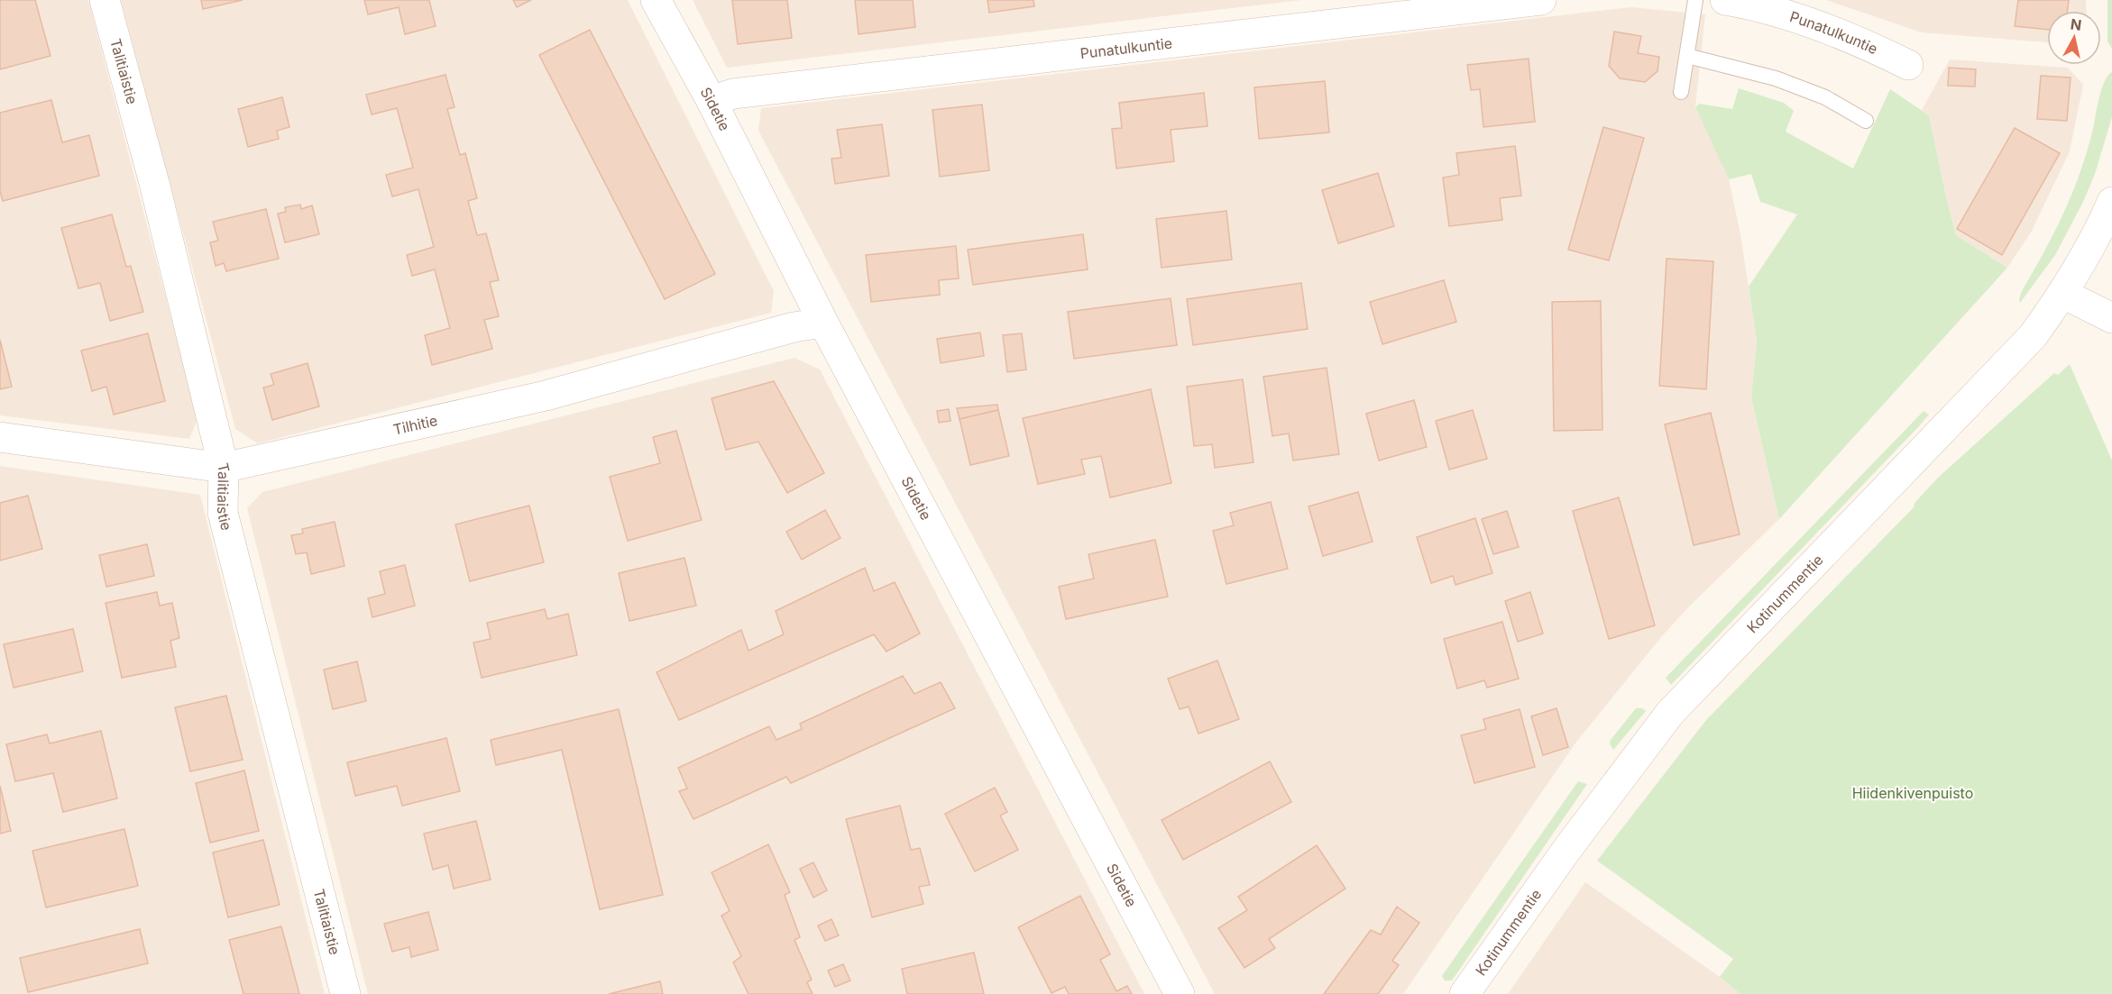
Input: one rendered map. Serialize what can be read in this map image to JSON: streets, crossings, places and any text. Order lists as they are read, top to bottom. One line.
{"streets":{"street":["Punatulkuntie","Talitiaistie","Sidetie","Tilhitie","Kotinummentie"]},"crossings":[["Punatulkuntie","Sidetie"],["Talitiaistie","Tilhitie"],["Sidetie","Tilhitie"]],"parks":["Hiidenkivenpuisto"],"north":"top"}
